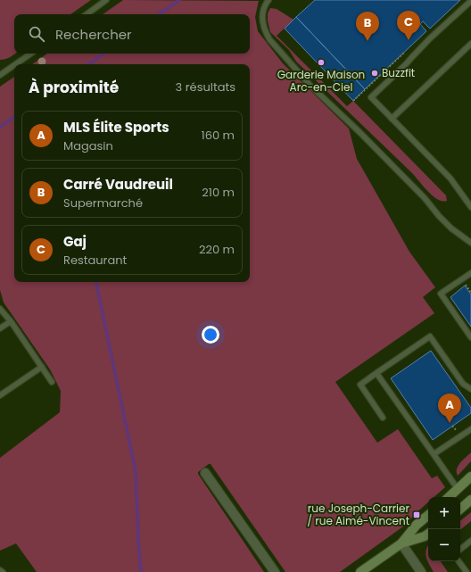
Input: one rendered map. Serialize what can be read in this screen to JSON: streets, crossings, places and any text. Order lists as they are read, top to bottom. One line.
{"places":{"other":["Garderie Maison Arc-en-Ciel","Buzzfit"],"transit":["rue Joseph-Carrier / rue Aimé-Vincent"]},"page":{"pins":["C","B","A"],"search":"Rechercher","heading":["À proximité","3 résultats"],"list":[{"mark":"A","name":"MLS Élite Sports","note":"Magasin","value":"160 m"},{"mark":"B","name":"Carré Vaudreuil","note":"Supermarché","value":"210 m"},{"mark":"C","name":"Gaj","note":"Restaurant","value":"220 m"}],"map_buttons":["+","−"]}}
